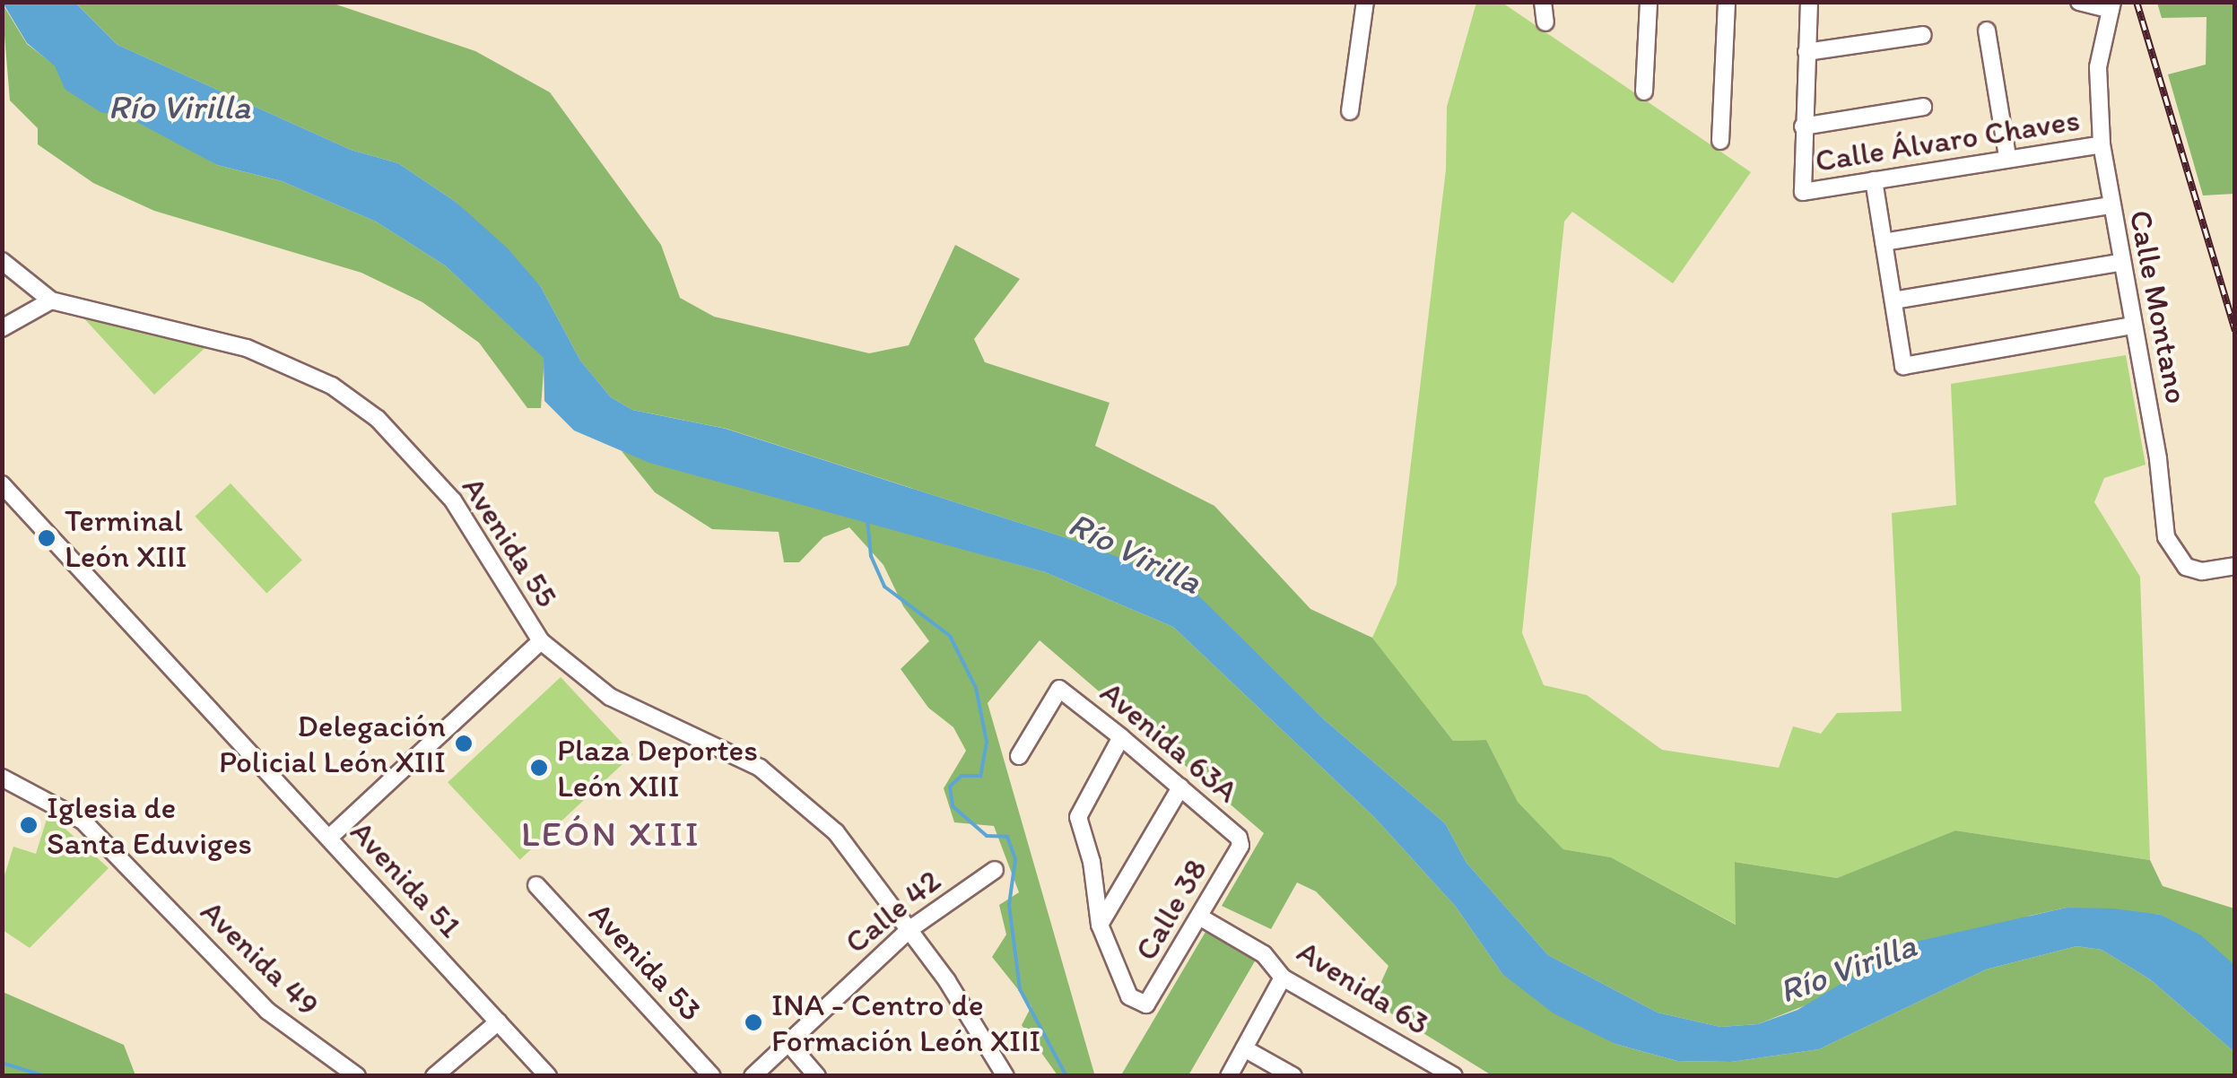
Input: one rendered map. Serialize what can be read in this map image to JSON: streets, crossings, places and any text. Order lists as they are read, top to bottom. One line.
{"streets":{"street":["Calle Álvaro Chaves","Calle Montano","Avenida 55","Avenida 63A","Avenida 51","Calle 38","Calle 42","Avenida 49","Avenida 53","Avenida 63"]},"crossings":[["Calle Álvaro Chaves","Calle Montano"],["Avenida 55","Calle 42"],["Avenida 63A","Calle 38"],["Calle 38","Avenida 63"]],"districts":["LEÓN XIII"],"water":["Río Virilla"],"places":["Terminal León XIII","Delegación Policial León XIII","Plaza Deportes León XIII","Iglesia de Santa Eduviges","INA - Centro de Formación León XIII"]}
